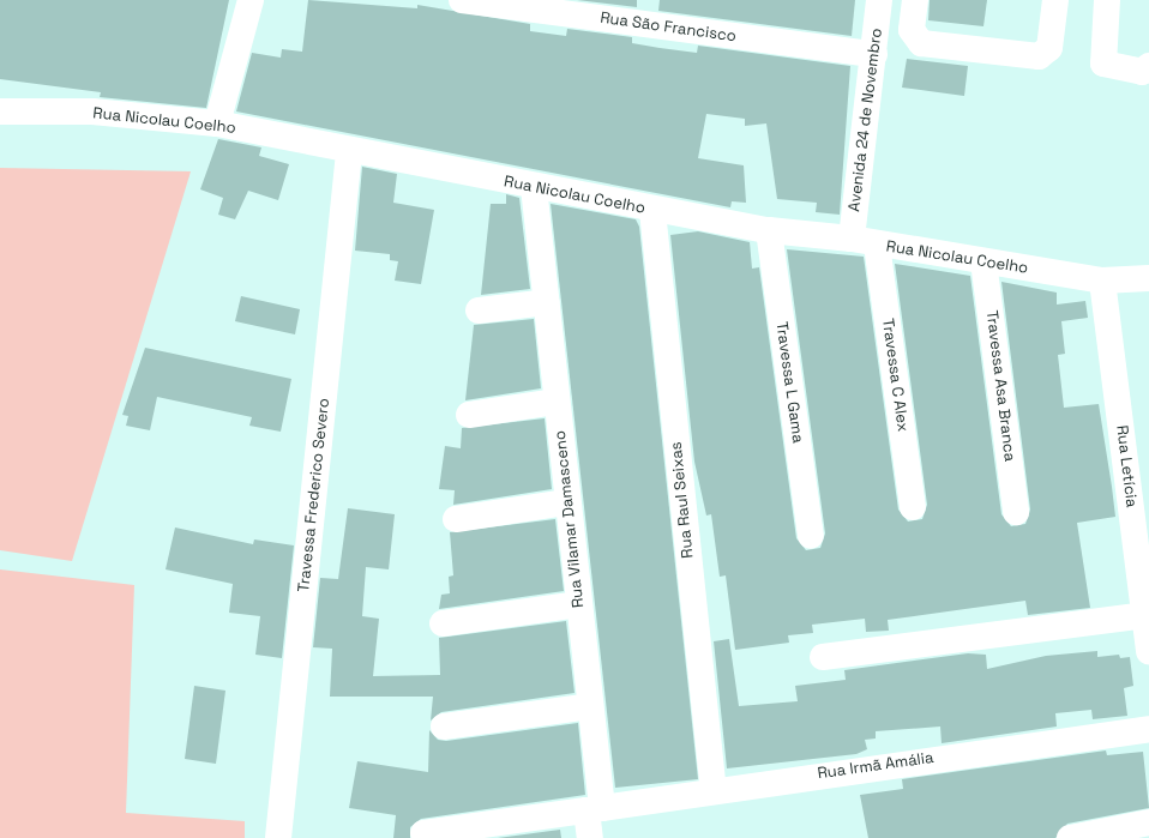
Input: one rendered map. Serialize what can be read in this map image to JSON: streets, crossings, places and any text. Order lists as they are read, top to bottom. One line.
{"streets":{"street":["Rua São Francisco","Avenida 24 de Novembro","Rua Nicolau Coelho","Travessa C Alex","Travessa L Gama","Travessa Asa Branca","Rua Letícia","Travessa Frederico Severo","Rua Raul Seixas","Rua Vilamar Damasceno","Rua Irmã Amália"]},"crossings":[["Rua São Francisco","Avenida 24 de Novembro"],["Avenida 24 de Novembro","Rua Nicolau Coelho"],["Rua Nicolau Coelho","Travessa C Alex"],["Rua Nicolau Coelho","Travessa L Gama"],["Rua Nicolau Coelho","Travessa Asa Branca"],["Rua Nicolau Coelho","Rua Letícia"],["Rua Nicolau Coelho","Travessa Frederico Severo"],["Rua Nicolau Coelho","Rua Raul Seixas"],["Rua Nicolau Coelho","Rua Vilamar Damasceno"],["Rua Raul Seixas","Rua Irmã Amália"],["Rua Vilamar Damasceno","Rua Irmã Amália"]]}
